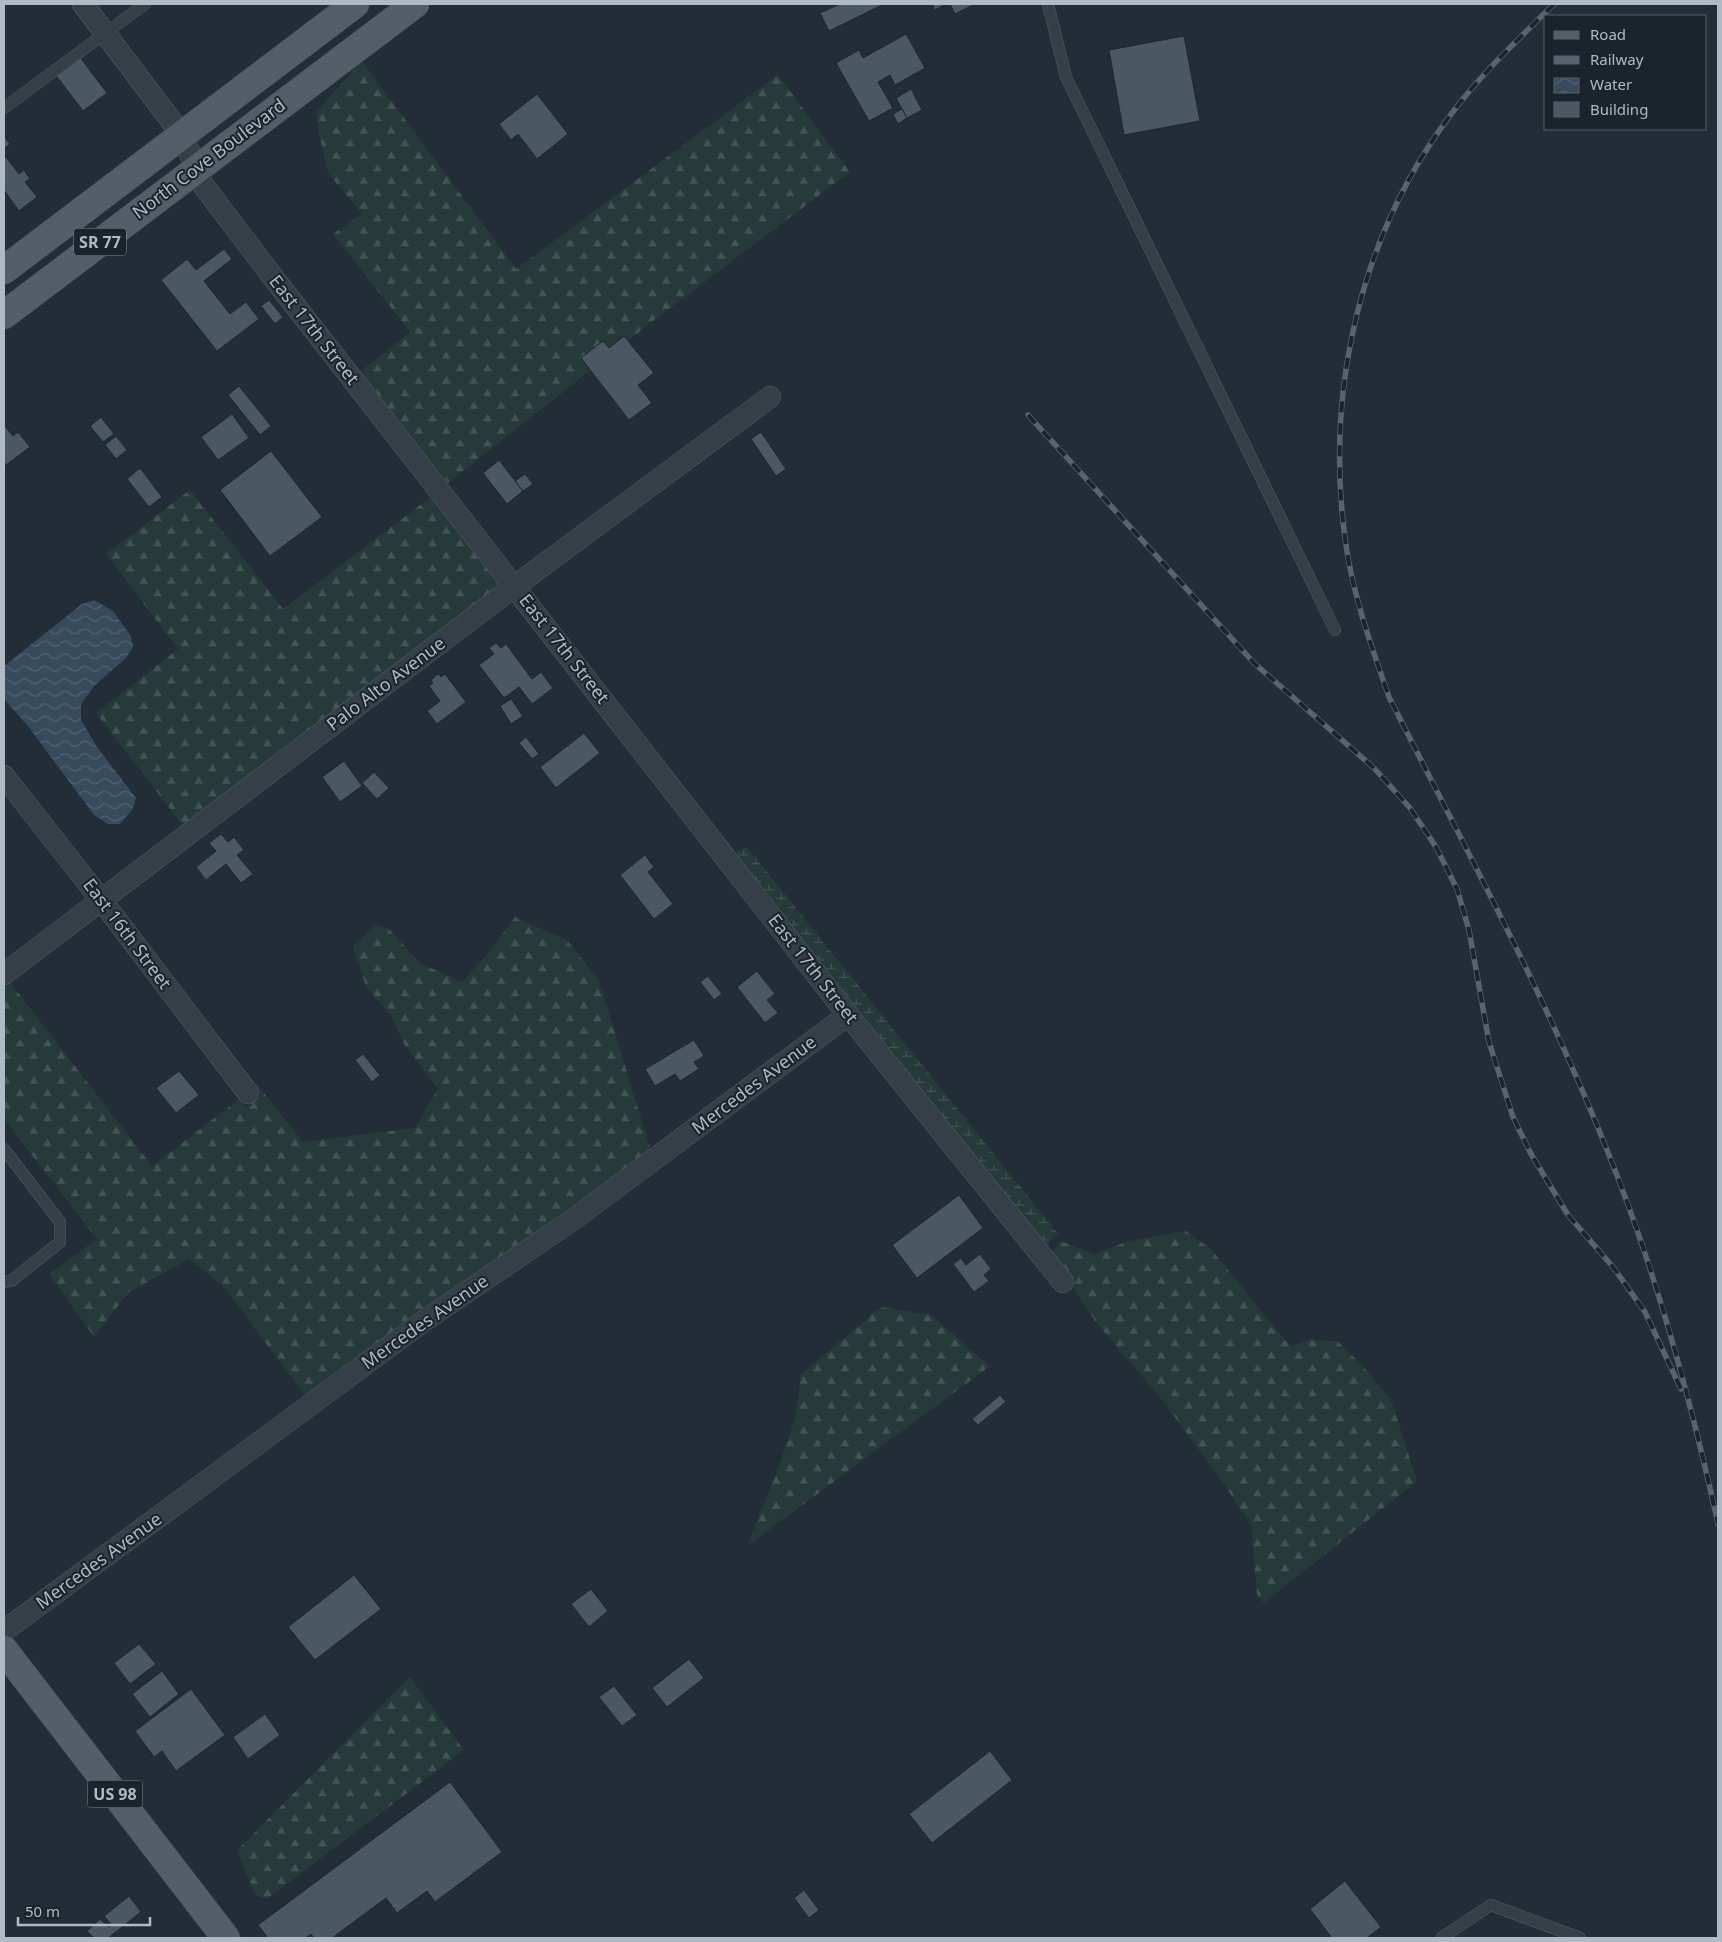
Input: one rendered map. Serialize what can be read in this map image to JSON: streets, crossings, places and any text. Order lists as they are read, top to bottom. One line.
{"streets":{"main road":["North Cove Boulevard","SR 77","US 98"],"street":["East 17th Street","Palo Alto Avenue","East 16th Street","Mercedes Avenue"]},"crossings":[["North Cove Boulevard","East 17th Street"],["East 17th Street","Palo Alto Avenue"],["East 17th Street","Mercedes Avenue"],["Palo Alto Avenue","East 16th Street"]],"legend":["Road","Railway","Water","Building"],"scale_bar":"50 m"}
